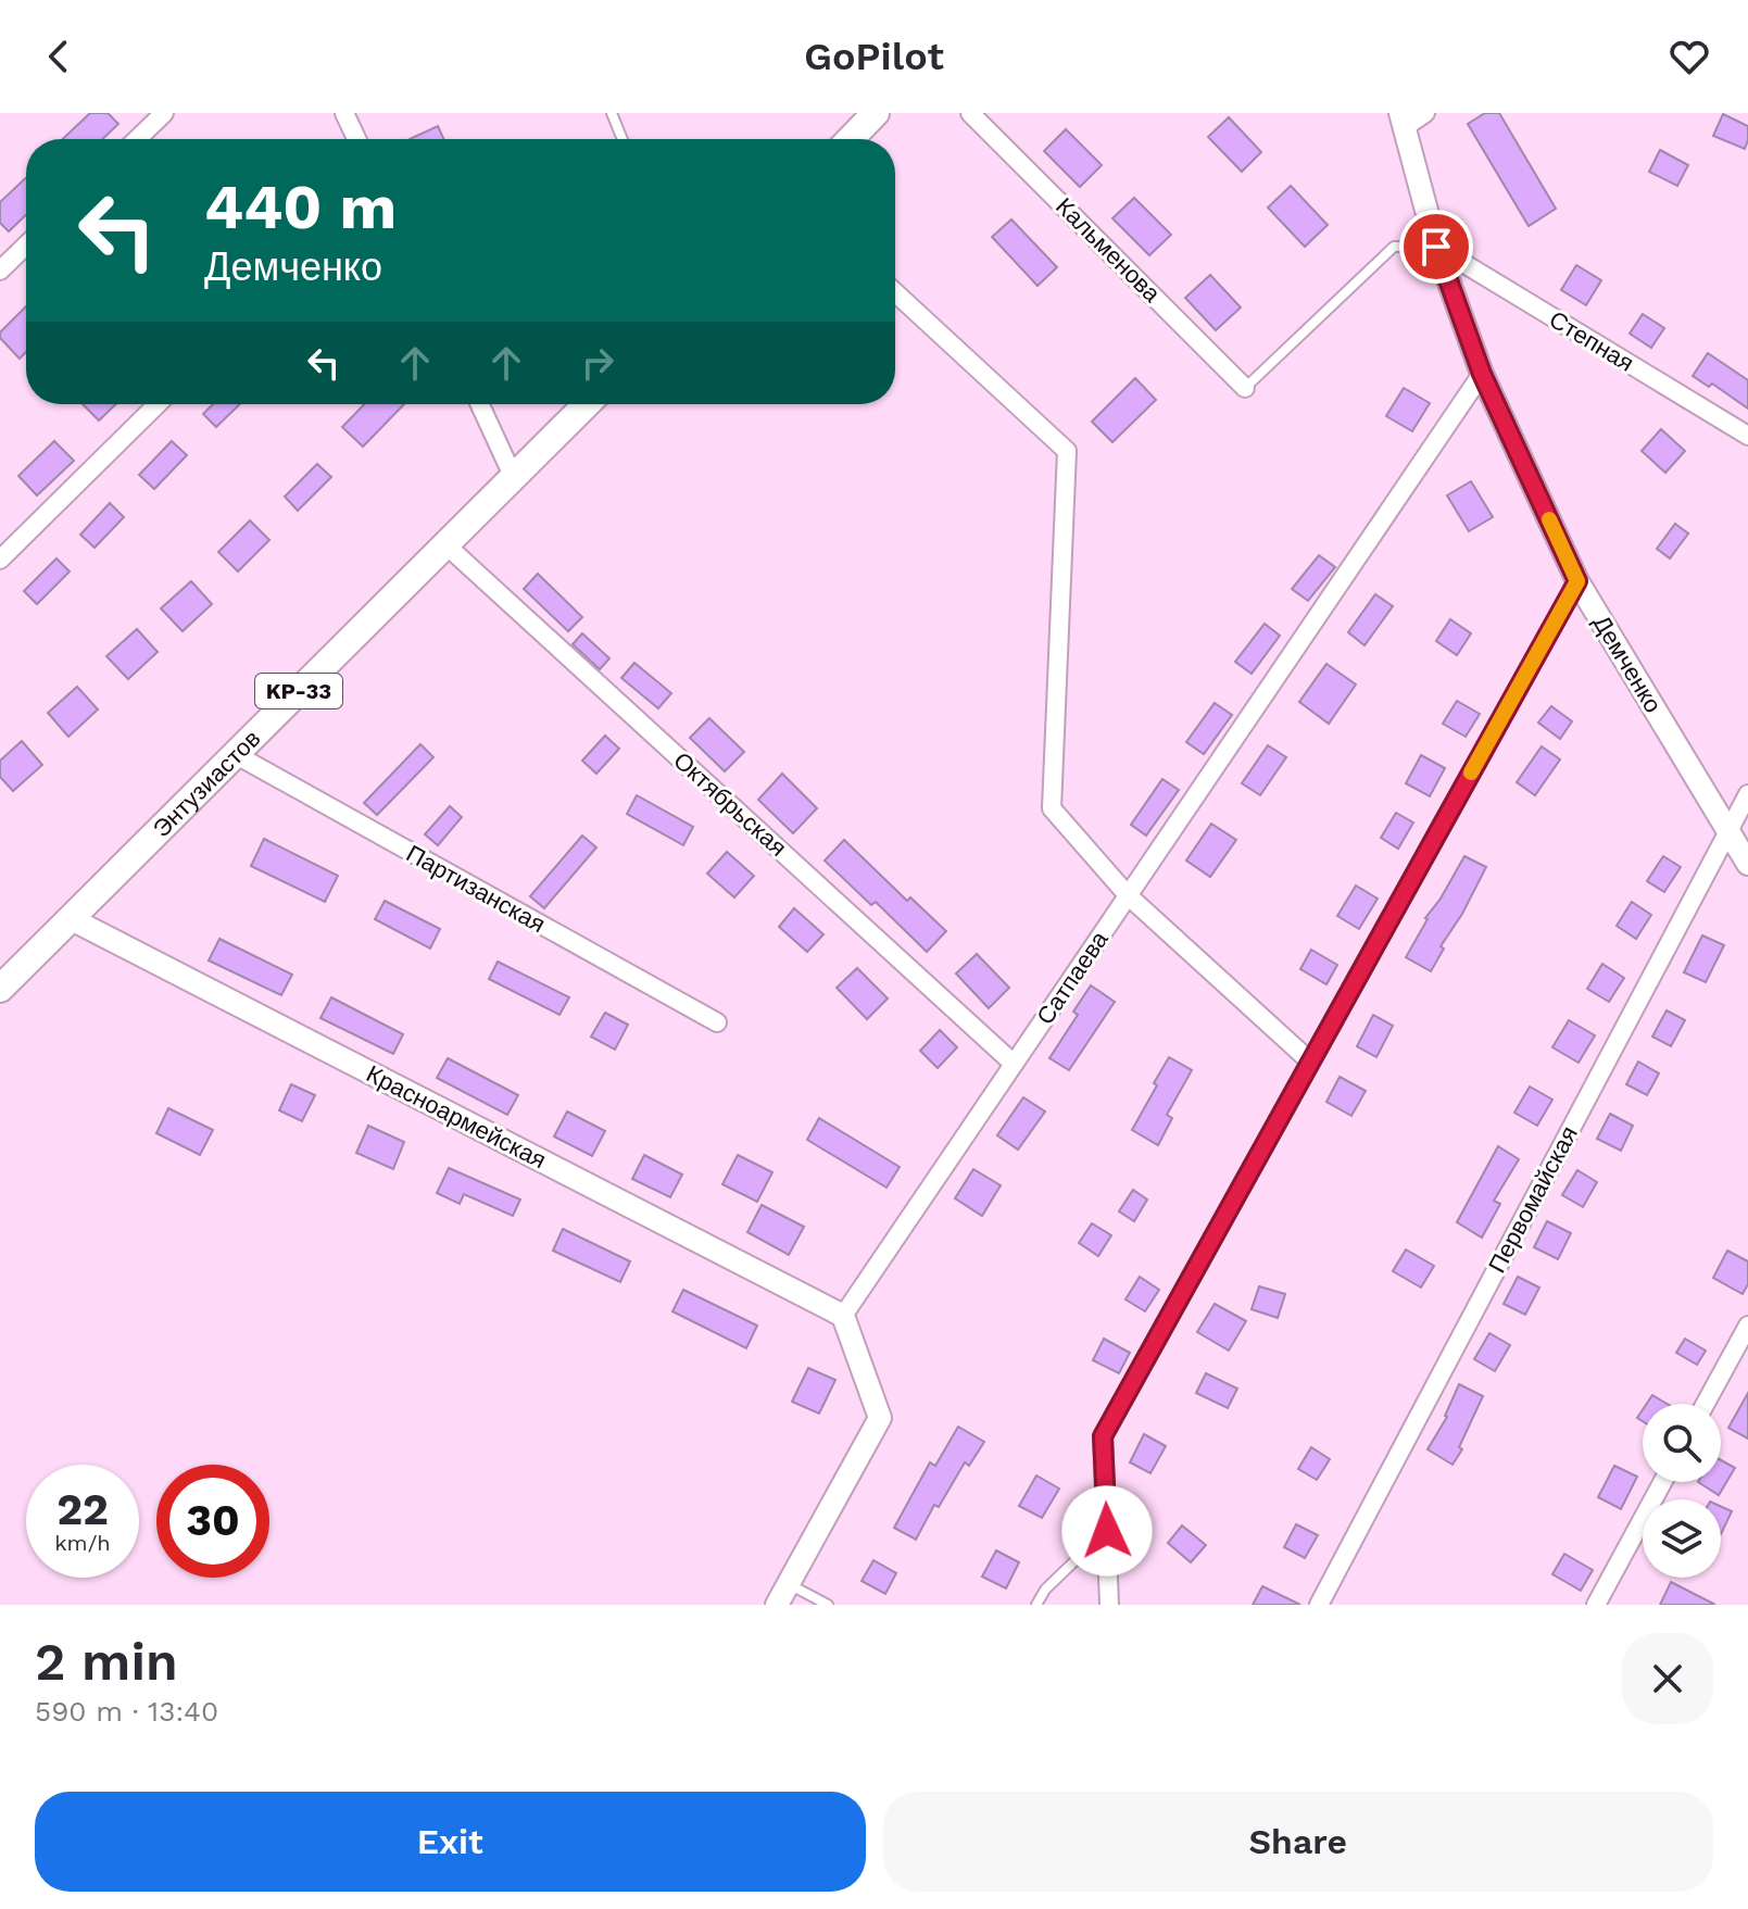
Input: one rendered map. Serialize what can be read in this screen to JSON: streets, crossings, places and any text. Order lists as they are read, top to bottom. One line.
{"streets":{"main road":["KP-33","Энтузиастов"],"street":["Кальменова","Степная","Демченко","Октябрьская","Партизанская","Сатпаева","Красноармейская","Первомайская"]},"crossings":[["Степная","Демченко"],["Демченко","Сатпаева"],["Демченко","Первомайская"],["Энтузиастов","Октябрьская"],["Энтузиастов","Партизанская"],["Энтузиастов","Красноармейская"],["Октябрьская","Сатпаева"],["Сатпаева","Красноармейская"]],"page":{"header":"GoPilot","turn":["440 m","Демченко"],"speed":"22 km/h","limit":"30","heading":["2 min","590 m · 13:40"],"buttons":["Exit","Share"]}}
